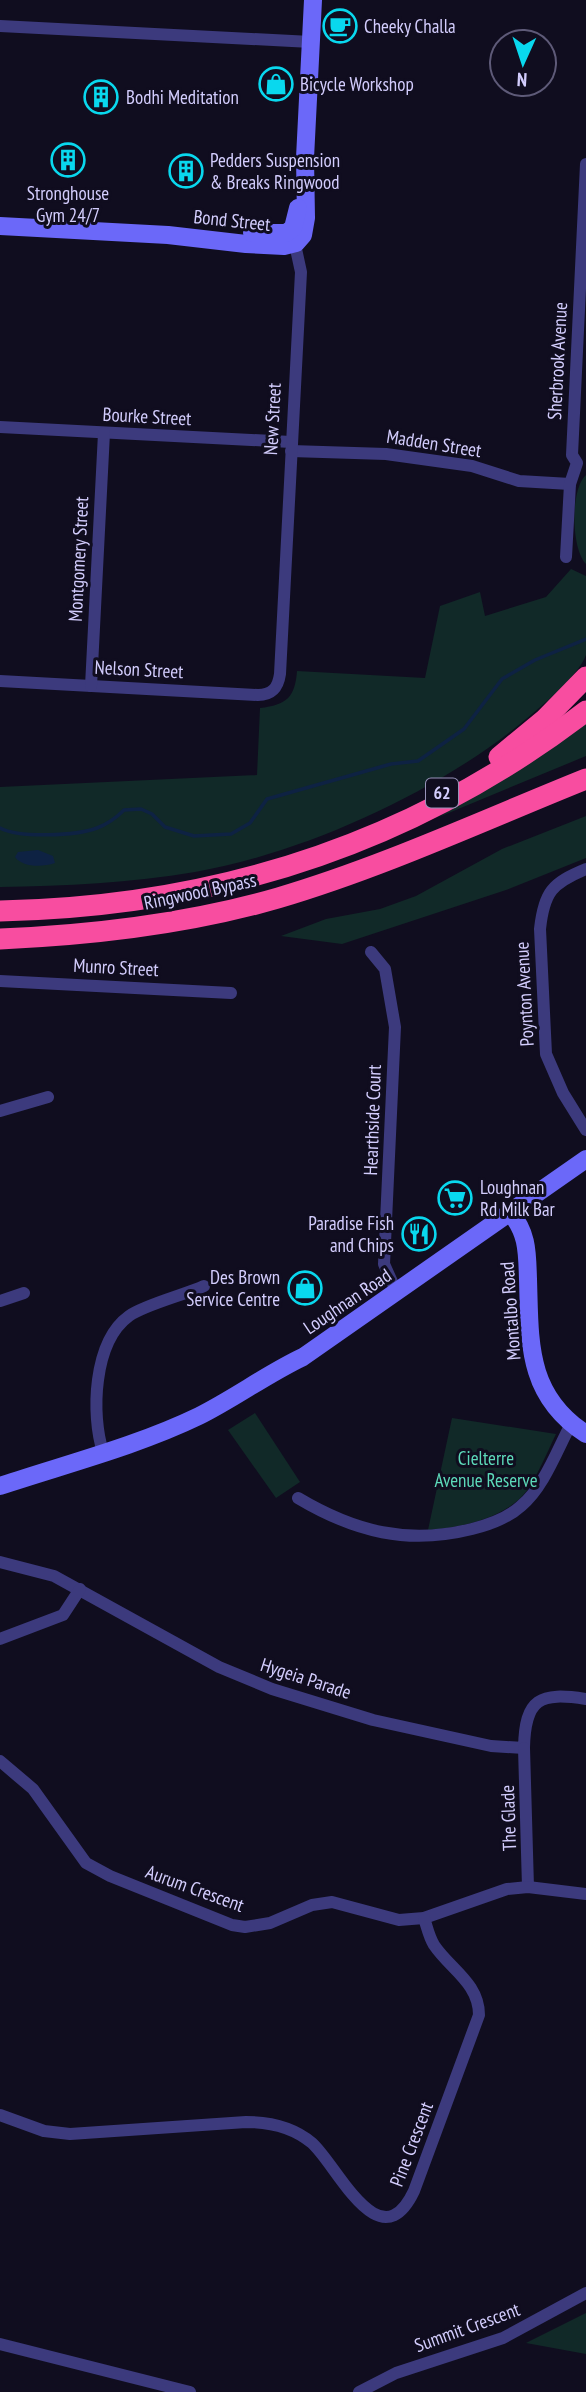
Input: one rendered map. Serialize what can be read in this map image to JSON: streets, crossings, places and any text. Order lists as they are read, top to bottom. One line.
{"streets":{"highway":["62","Ringwood Bypass"],"main road":["Bond Street","Loughnan Road","Montalbo Road"],"street":["Sherbrook Avenue","Bourke Street","New Street","Madden Street","Montgomery Street","Nelson Street","Munro Street","Poynton Avenue","Hearthside Court","Hygeia Parade","The Glade","Aurum Crescent","Pine Crescent","Summit Crescent"]},"crossings":[["Bond Street","New Street"],["Sherbrook Avenue","Madden Street"],["Bourke Street","New Street"],["Bourke Street","Madden Street"],["Bourke Street","Montgomery Street"],["New Street","Madden Street"],["New Street","Nelson Street"],["Montgomery Street","Nelson Street"],["62","Ringwood Bypass"],["Hearthside Court","Loughnan Road"],["Loughnan Road","Montalbo Road"],["Hygeia Parade","The Glade"],["The Glade","Aurum Crescent"],["Aurum Crescent","Pine Crescent"]],"parks":["Cielterre Avenue Reserve"],"places":{"cafe":["Cheeky Challa"],"shop":["Bicycle Workshop","Des Brown Service Centre"],"building":["Bodhi Meditation","Stronghouse Gym 24/7","Pedders Suspension & Breaks Ringwood"],"supermarket":["Loughnan Rd Milk Bar"],"restaurant":["Paradise Fish and Chips"]},"north":"bottom"}
